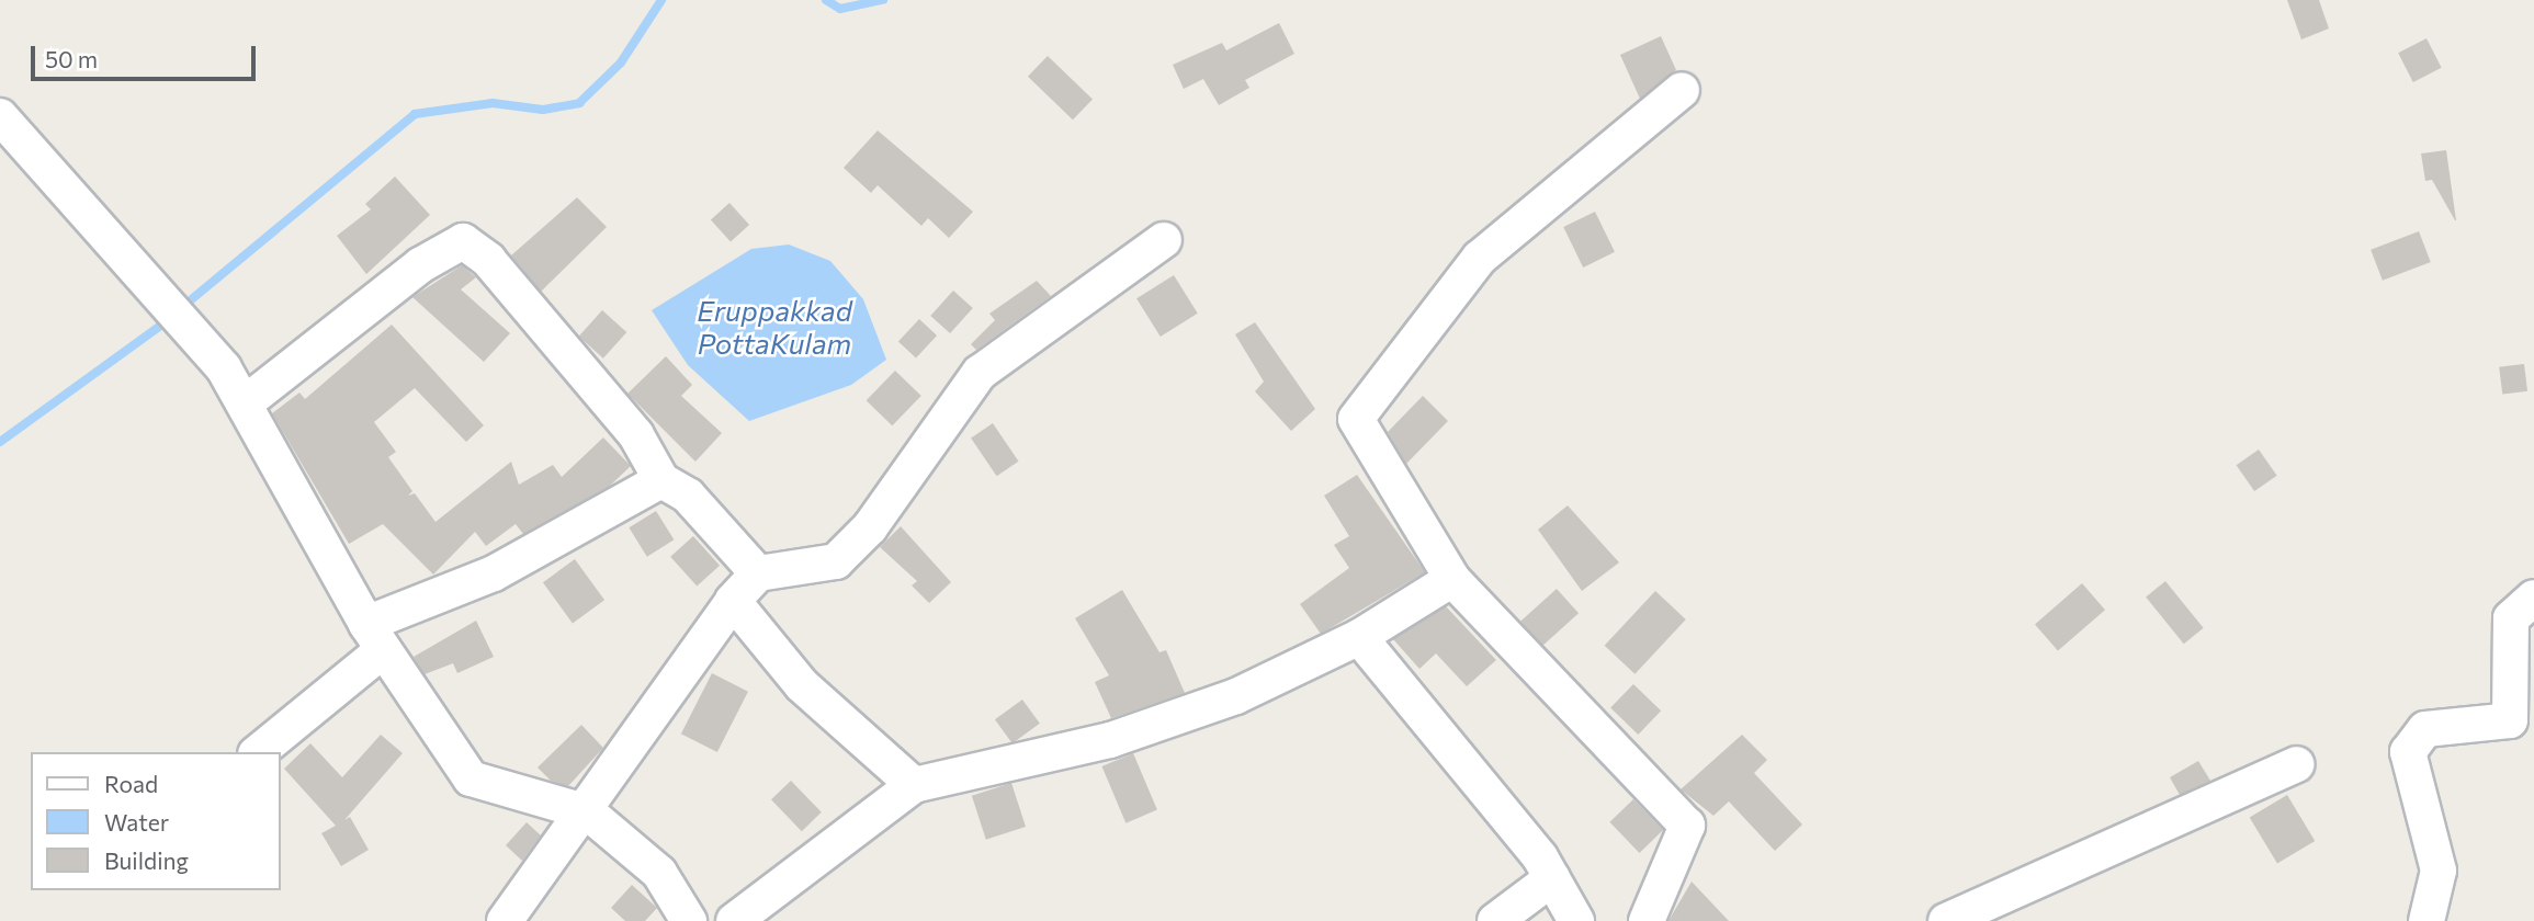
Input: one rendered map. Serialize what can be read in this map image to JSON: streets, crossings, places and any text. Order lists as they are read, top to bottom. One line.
{"water":["Eruppakkad PottaKulam"],"legend":["Road","Water","Building"],"scale_bar":"50 m"}
